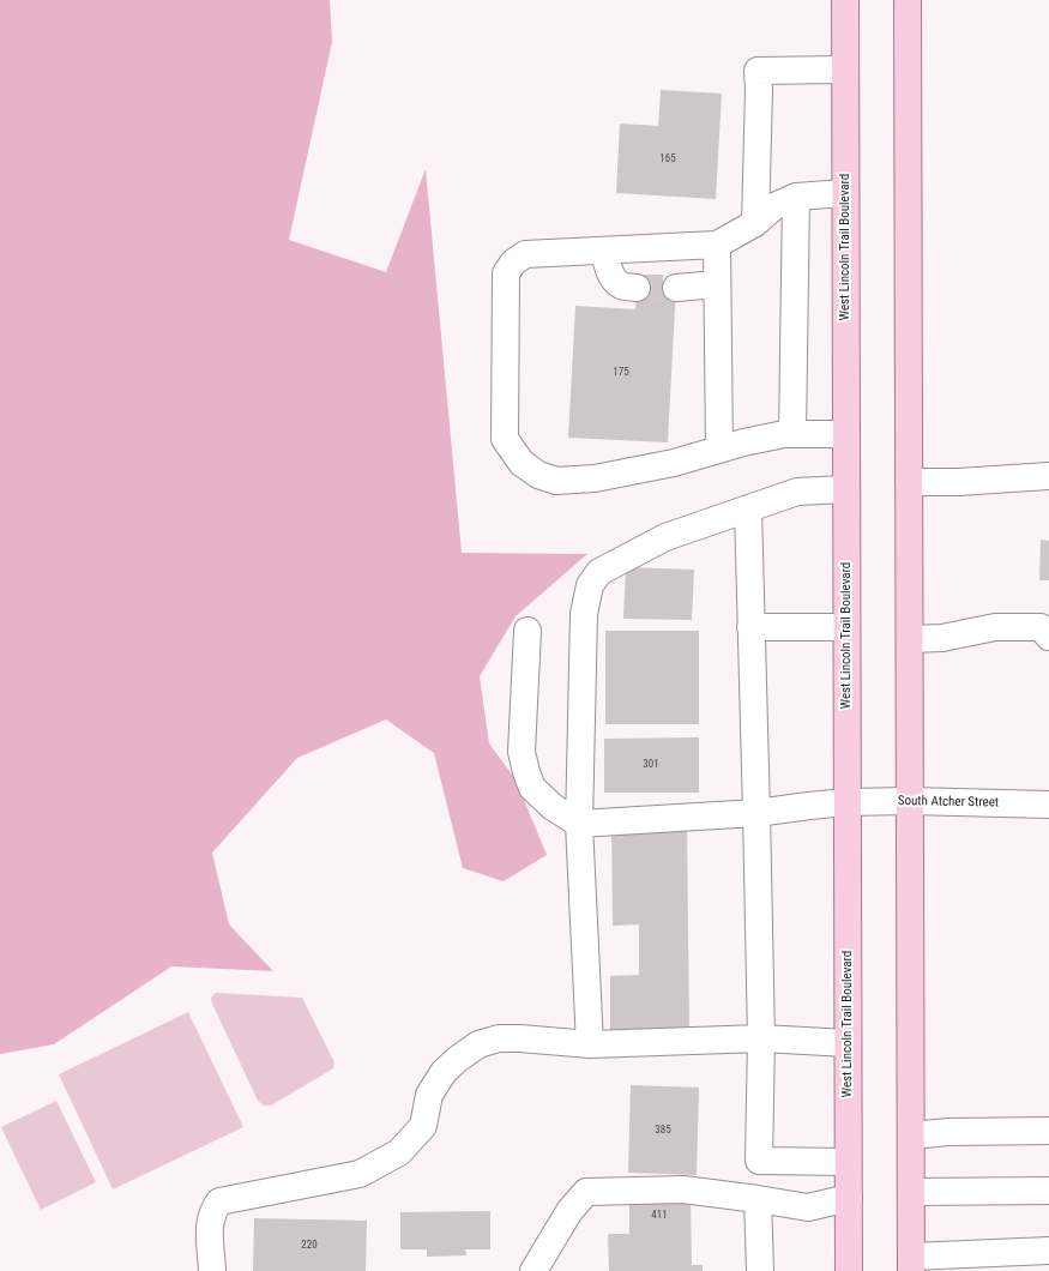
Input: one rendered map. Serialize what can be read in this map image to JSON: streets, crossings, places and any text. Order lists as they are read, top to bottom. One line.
{"streets":{"main road":["West Lincoln Trail Boulevard"],"street":["South Atcher Street"]},"crossings":[["West Lincoln Trail Boulevard","South Atcher Street"]],"house_numbers":["165","175","301","385","411","220"]}
